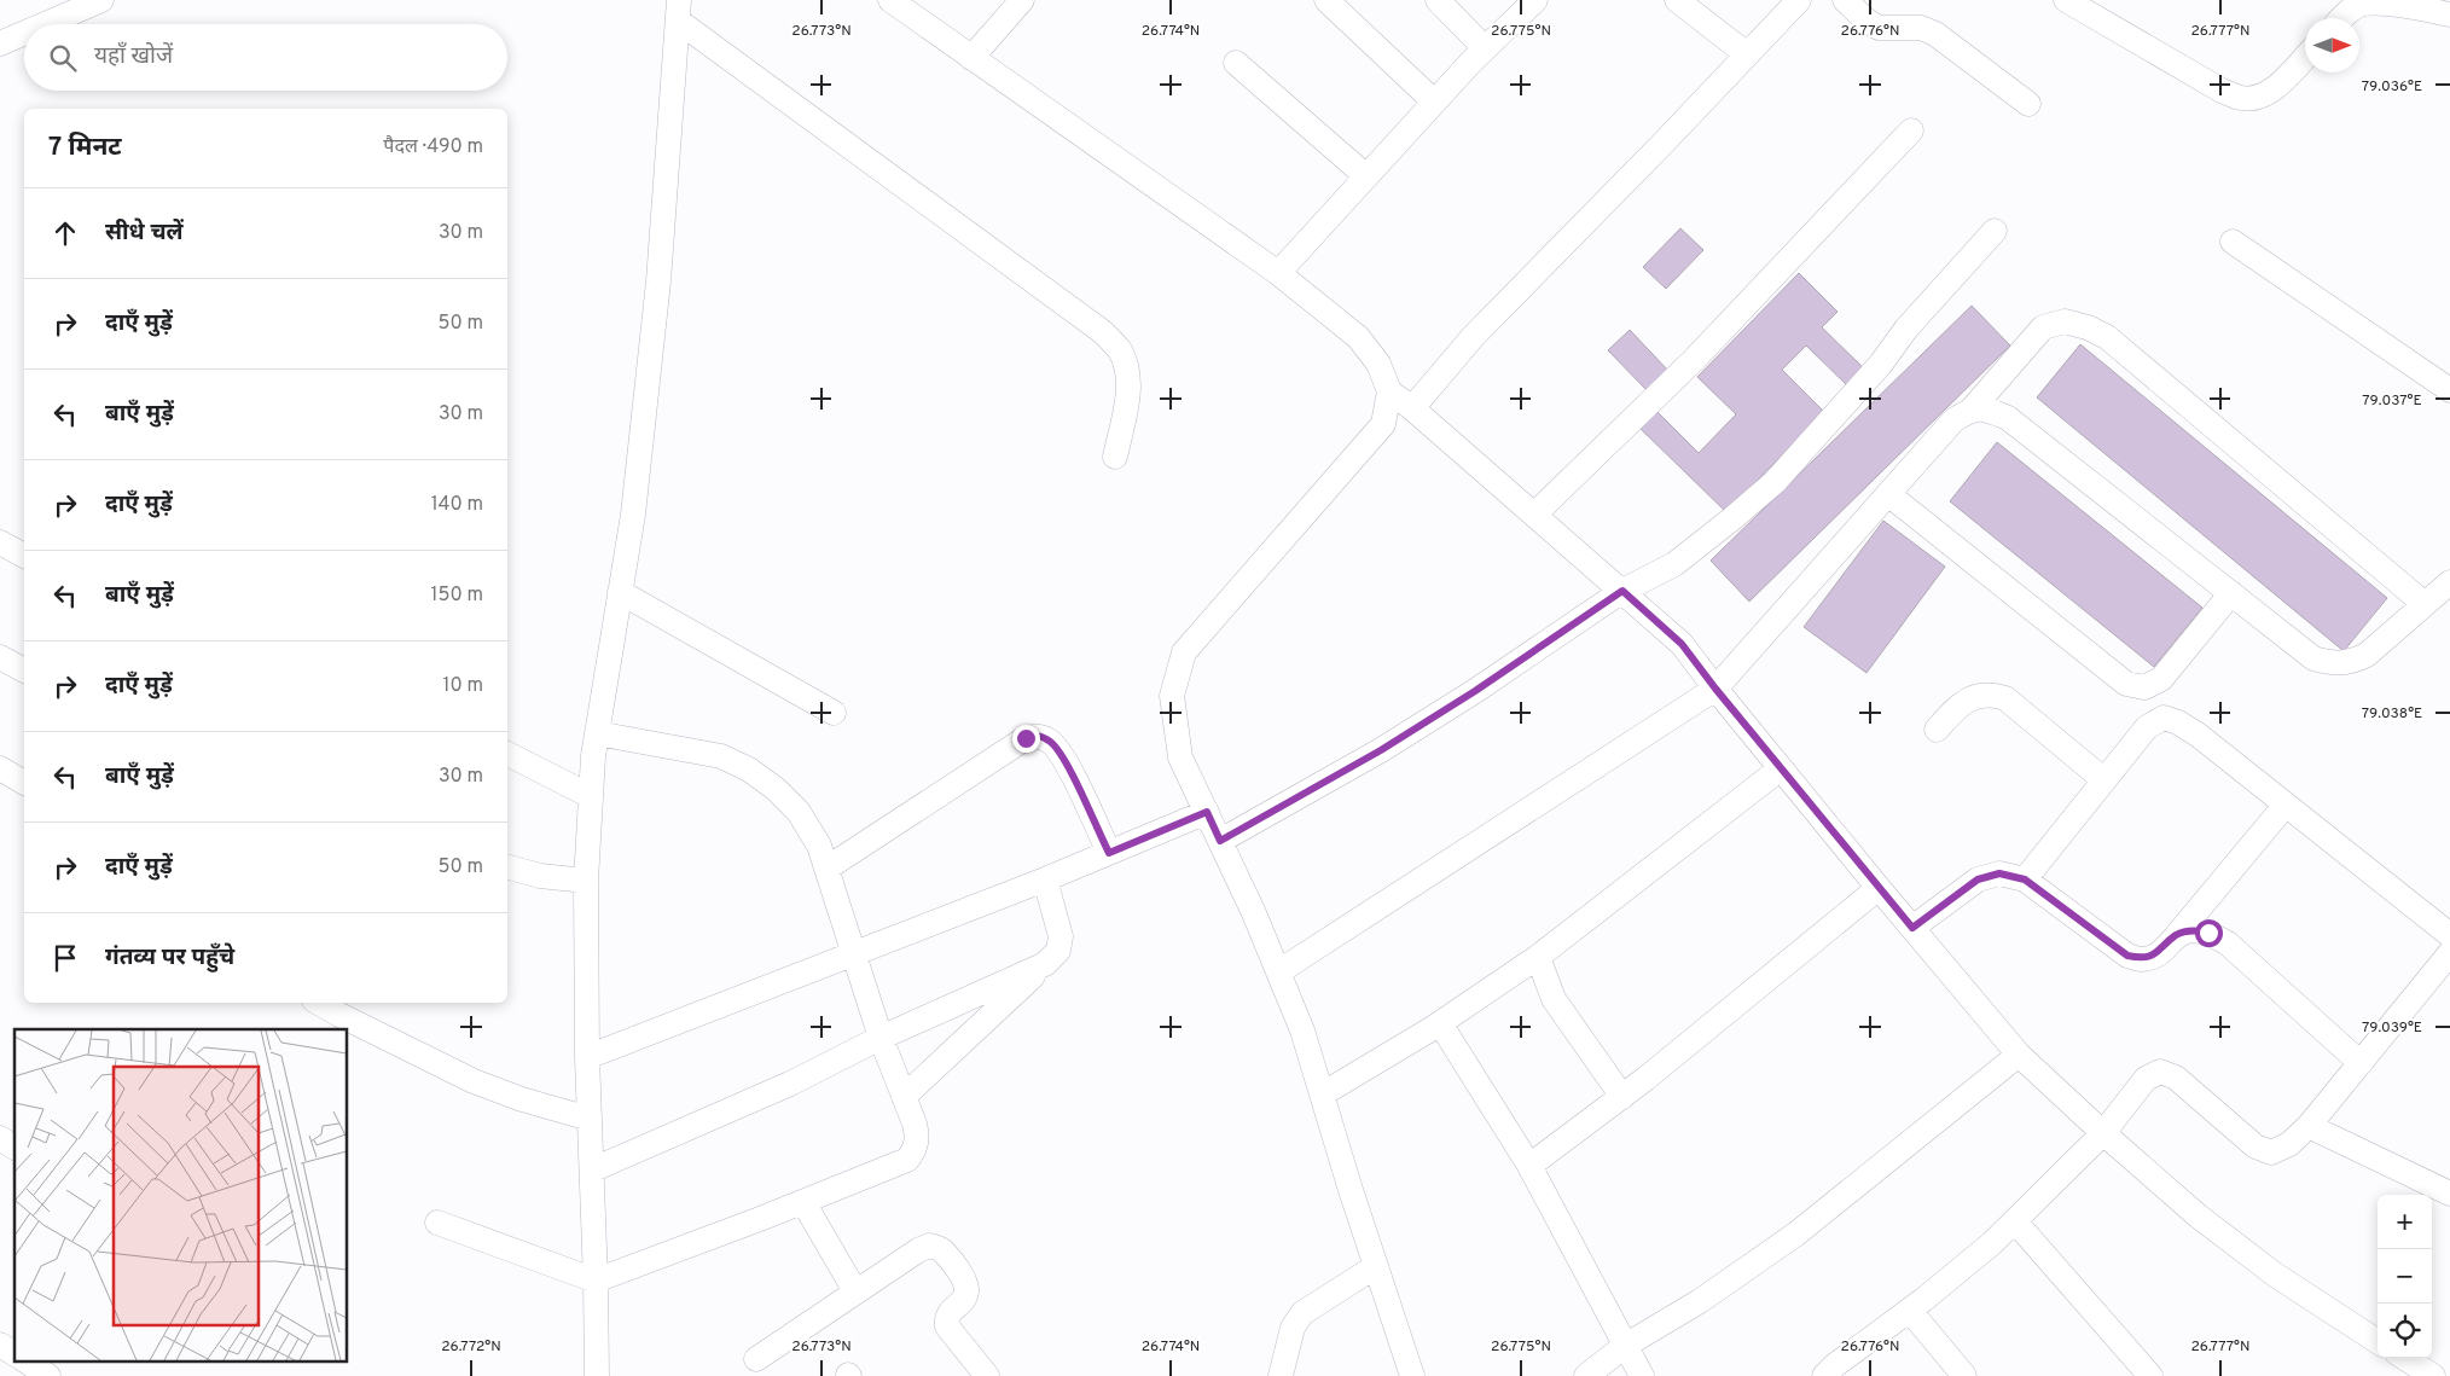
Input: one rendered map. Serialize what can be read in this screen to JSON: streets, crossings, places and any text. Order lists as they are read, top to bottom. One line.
{"north":"right","page":{"search":"यहाँ खोजें","heading":["7 मिनट","पैदल · 490 m"],"list":[["सीधे चलें","30 m"],["दाएँ मुड़ें","50 m"],["बाएँ मुड़ें","30 m"],["दाएँ मुड़ें","140 m"],["बाएँ मुड़ें","150 m"],["दाएँ मुड़ें","10 m"],["बाएँ मुड़ें","30 m"],["दाएँ मुड़ें","50 m"],"गंतव्य पर पहुँचे"],"map_buttons":["+","−"]},"coordinates":["26.773°N","26.774°N","26.775°N","26.776°N","26.777°N","79.036°E","79.037°E","79.038°E","79.039°E","26.772°N"]}
